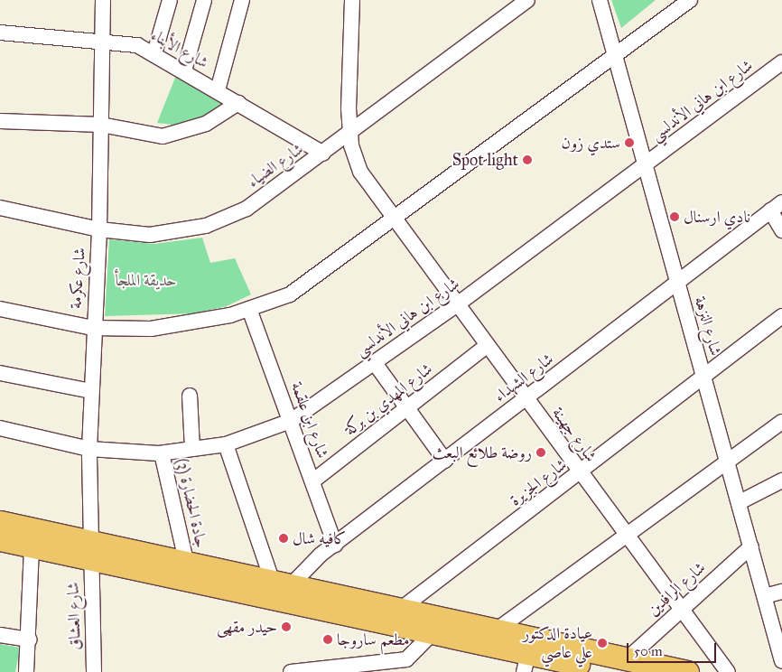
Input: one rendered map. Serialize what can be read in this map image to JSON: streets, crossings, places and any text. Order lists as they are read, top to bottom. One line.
{"streets":{"street":["شارع الأبناء","شارع ابن هاني الأندلسي","شارع الضياء","شارع عكرمة","شارع النزهة","شارع الشهداء","شارع المهدي بن بركة","شارع ابن علقمة","شارع جهينة","شارع الجزيرة","جادة الحضارة (3)","شارع الرافدين","شارع العشاق"]},"crossings":[["شارع الأبناء","شارع الضياء"],["شارع الأبناء","شارع عكرمة"],["شارع ابن هاني الأندلسي","شارع عكرمة"],["شارع ابن هاني الأندلسي","شارع النزهة"],["شارع ابن هاني الأندلسي","شارع ابن علقمة"],["شارع ابن هاني الأندلسي","شارع جهينة"],["شارع ابن هاني الأندلسي","جادة الحضارة (3)"],["شارع الضياء","شارع عكرمة"],["شارع الضياء","شارع جهينة"],["شارع عكرمة","شارع العشاق"],["شارع النزهة","شارع الشهداء"],["شارع النزهة","شارع الجزيرة"],["شارع النزهة","شارع الرافدين"],["شارع الشهداء","شارع ابن علقمة"],["شارع الشهداء","شارع جهينة"],["شارع المهدي بن بركة","شارع ابن علقمة"],["شارع المهدي بن بركة","شارع جهينة"],["شارع جهينة","شارع الجزيرة"],["شارع جهينة","شارع الرافدين"]],"parks":["حديقة الملجأ"],"places":["ستدي زون","Spot light","نادي ارسنال","روضة طلائع البعث","كافيه شال","حيدر مقهى","مطعم ساروجا","عيادة الدكتور علي عاصي"],"scale_bar":"50 m"}
